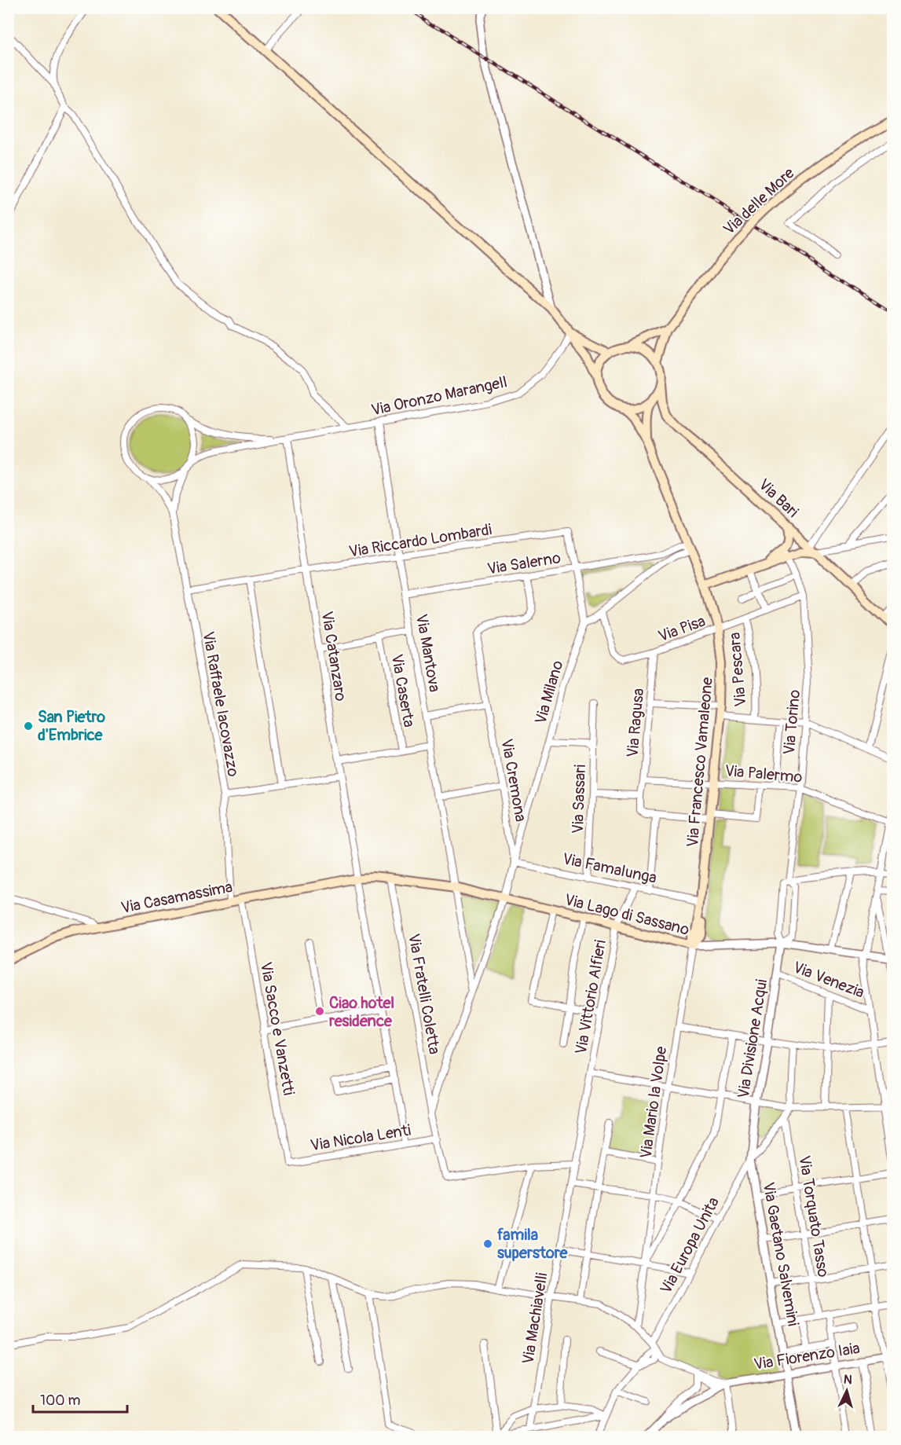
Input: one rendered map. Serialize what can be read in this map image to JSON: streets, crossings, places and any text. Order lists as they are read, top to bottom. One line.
{"streets":{"main road":["Via delle More","Via Bari","Via Francesco Vamaleone","Via Casamassima","Via Lago di Sassano"],"street":["Via Oronzo Marangell","Via Riccardo Lombardi","Via Salerno","Via Pisa","Via Mantova","Via Catanzaro","Via Pescara","Via Caserta","Via Milano","Via Raffaele Iacovazzo","Via Torino","Via Ragusa","Via Palermo","Via Cremona","Via Sassari","Via Famalunga","Via Venezia","Via Fratelli Coletta","Via Vittorio Alfieri","Via Sacco e Vanzetti","Via Divisione Acqui","Via Mario la Volpe","Via Nicola Lenti","Via Torquato Tasso","Via Europa Unita","Via Gaetano Salvemini","Via Machiavelli","Via Fiorenzo Iaia"]},"crossings":[["Via Oronzo Marangell","Via Mantova"],["Via Oronzo Marangell","Via Catanzaro"],["Via Bari","Via Francesco Vamaleone"],["Via Riccardo Lombardi","Via Salerno"],["Via Riccardo Lombardi","Via Mantova"],["Via Riccardo Lombardi","Via Catanzaro"],["Via Riccardo Lombardi","Via Milano"],["Via Riccardo Lombardi","Via Raffaele Iacovazzo"],["Via Salerno","Via Mantova"],["Via Salerno","Via Francesco Vamaleone"],["Via Salerno","Via Cremona"],["Via Pisa","Via Pescara"],["Via Pisa","Via Torino"],["Via Pisa","Via Ragusa"],["Via Pisa","Via Francesco Vamaleone"],["Via Mantova","Via Milano"],["Via Mantova","Via Lago di Sassano"],["Via Catanzaro","Via Casamassima"],["Via Catanzaro","Via Lago di Sassano"],["Via Catanzaro","Via Nicola Lenti"],["Via Milano","Via Cremona"],["Via Milano","Via Sassari"],["Via Milano","Via Famalunga"],["Via Milano","Via Lago di Sassano"],["Via Milano","Via Fratelli Coletta"],["Via Raffaele Iacovazzo","Via Casamassima"],["Via Torino","Via Palermo"],["Via Ragusa","Via Palermo"],["Via Francesco Vamaleone","Via Palermo"],["Via Francesco Vamaleone","Via Famalunga"],["Via Cremona","Via Famalunga"],["Via Sassari","Via Famalunga"],["Via Famalunga","Via Vittorio Alfieri"],["Via Casamassima","Via Lago di Sassano"],["Via Casamassima","Via Sacco e Vanzetti"],["Via Lago di Sassano","Via Fratelli Coletta"],["Via Lago di Sassano","Via Vittorio Alfieri"],["Via Lago di Sassano","Via Divisione Acqui"],["Via Lago di Sassano","Via Mario la Volpe"],["Via Venezia","Via Divisione Acqui"],["Via Fratelli Coletta","Via Nicola Lenti"],["Via Vittorio Alfieri","Via Machiavelli"],["Via Sacco e Vanzetti","Via Nicola Lenti"],["Via Divisione Acqui","Via Gaetano Salvemini"],["Via Torquato Tasso","Via Europa Unita"],["Via Europa Unita","Via Gaetano Salvemini"],["Via Gaetano Salvemini","Via Fiorenzo Iaia"]],"places":["San Pietro d'Embrice","Ciao hotel residence","famila superstore"],"scale_bar":"100 m","north":"top"}
